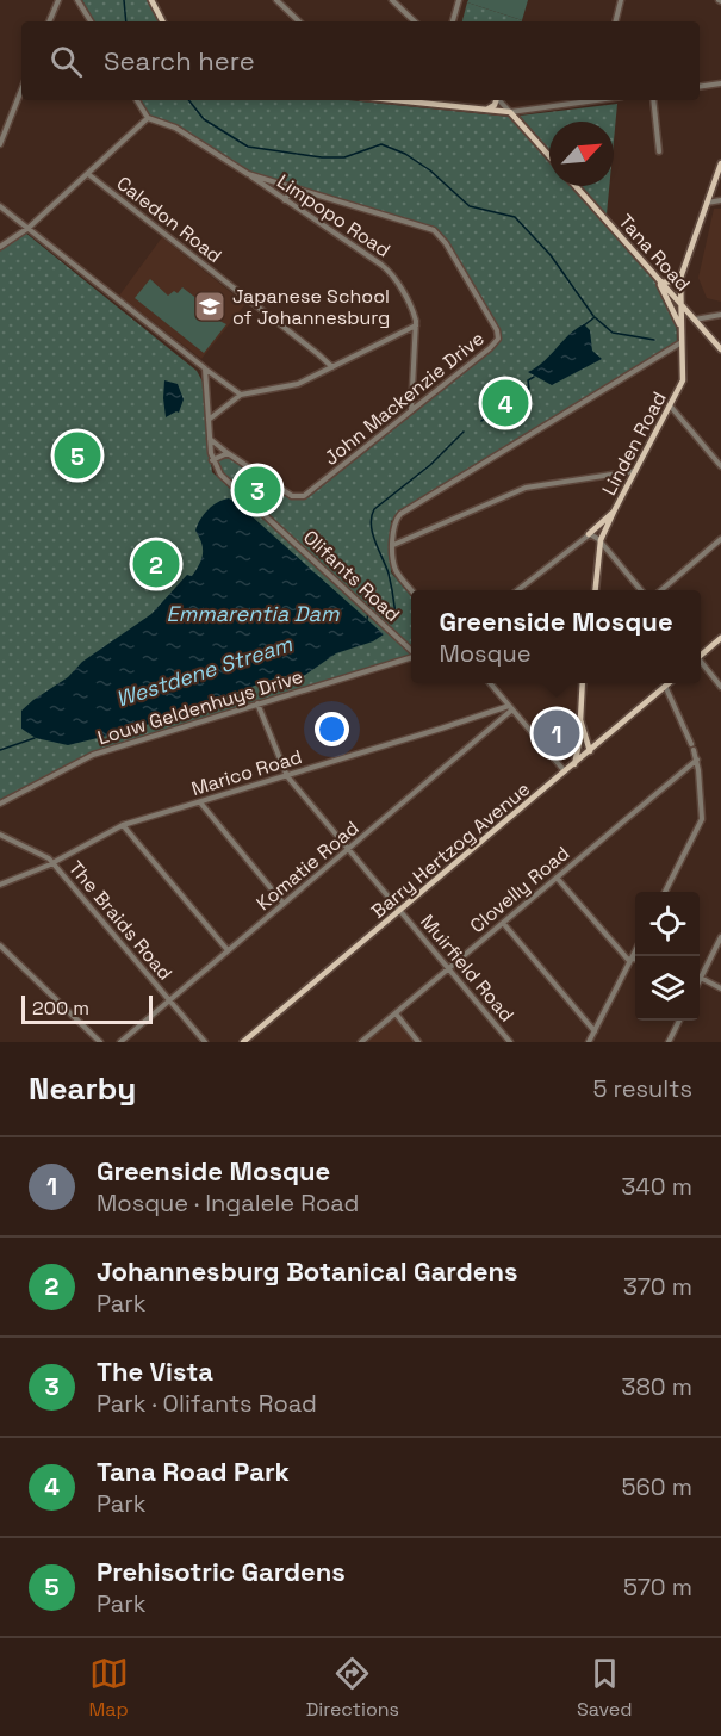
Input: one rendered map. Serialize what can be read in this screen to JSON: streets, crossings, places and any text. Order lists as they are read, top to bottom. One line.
{"streets":{"main road":["Tana Road","Linden Road","Barry Hertzog Avenue"],"street":["Limpopo Road","Caledon Road","John Mackenzie Drive","Olifants Road","Louw Geldenhuys Drive","Marico Road","Komatie Road","Clovelly Road","The Braids Road","Muirfield Road"]},"crossings":[["Limpopo Road","John Mackenzie Drive"],["Tana Road","Linden Road"],["John Mackenzie Drive","Olifants Road"],["Louw Geldenhuys Drive","Muirfield Road"],["Marico Road","Komatie Road"],["Marico Road","The Braids Road"],["Marico Road","Muirfield Road"],["Barry Hertzog Avenue","Muirfield Road"],["Komatie Road","The Braids Road"],["Komatie Road","Muirfield Road"],["Clovelly Road","Muirfield Road"]],"water":["Emmarentia Dam","Westdene Stream"],"places":{"school or university":["Japanese School of Johannesburg"]},"scale_bar":"200 m","north":"top right","page":{"search":"Search here","pins":["4","5","3","2","1"],"popup":["Greenside Mosque","Mosque"],"scale":"200 m","heading":["Nearby","5 results"],"list":[{"mark":"1","name":"Greenside Mosque","note":"Mosque · Ingalele Road","value":"340 m"},{"mark":"2","name":"Johannesburg Botanical Gardens","note":"Park","value":"370 m"},{"mark":"3","name":"The Vista","note":"Park · Olifants Road","value":"380 m"},{"mark":"4","name":"Tana Road Park","note":"Park","value":"560 m"},{"mark":"5","name":"Prehisotric Gardens","note":"Park","value":"570 m"}],"nav":["Map","Directions","Saved"]}}
